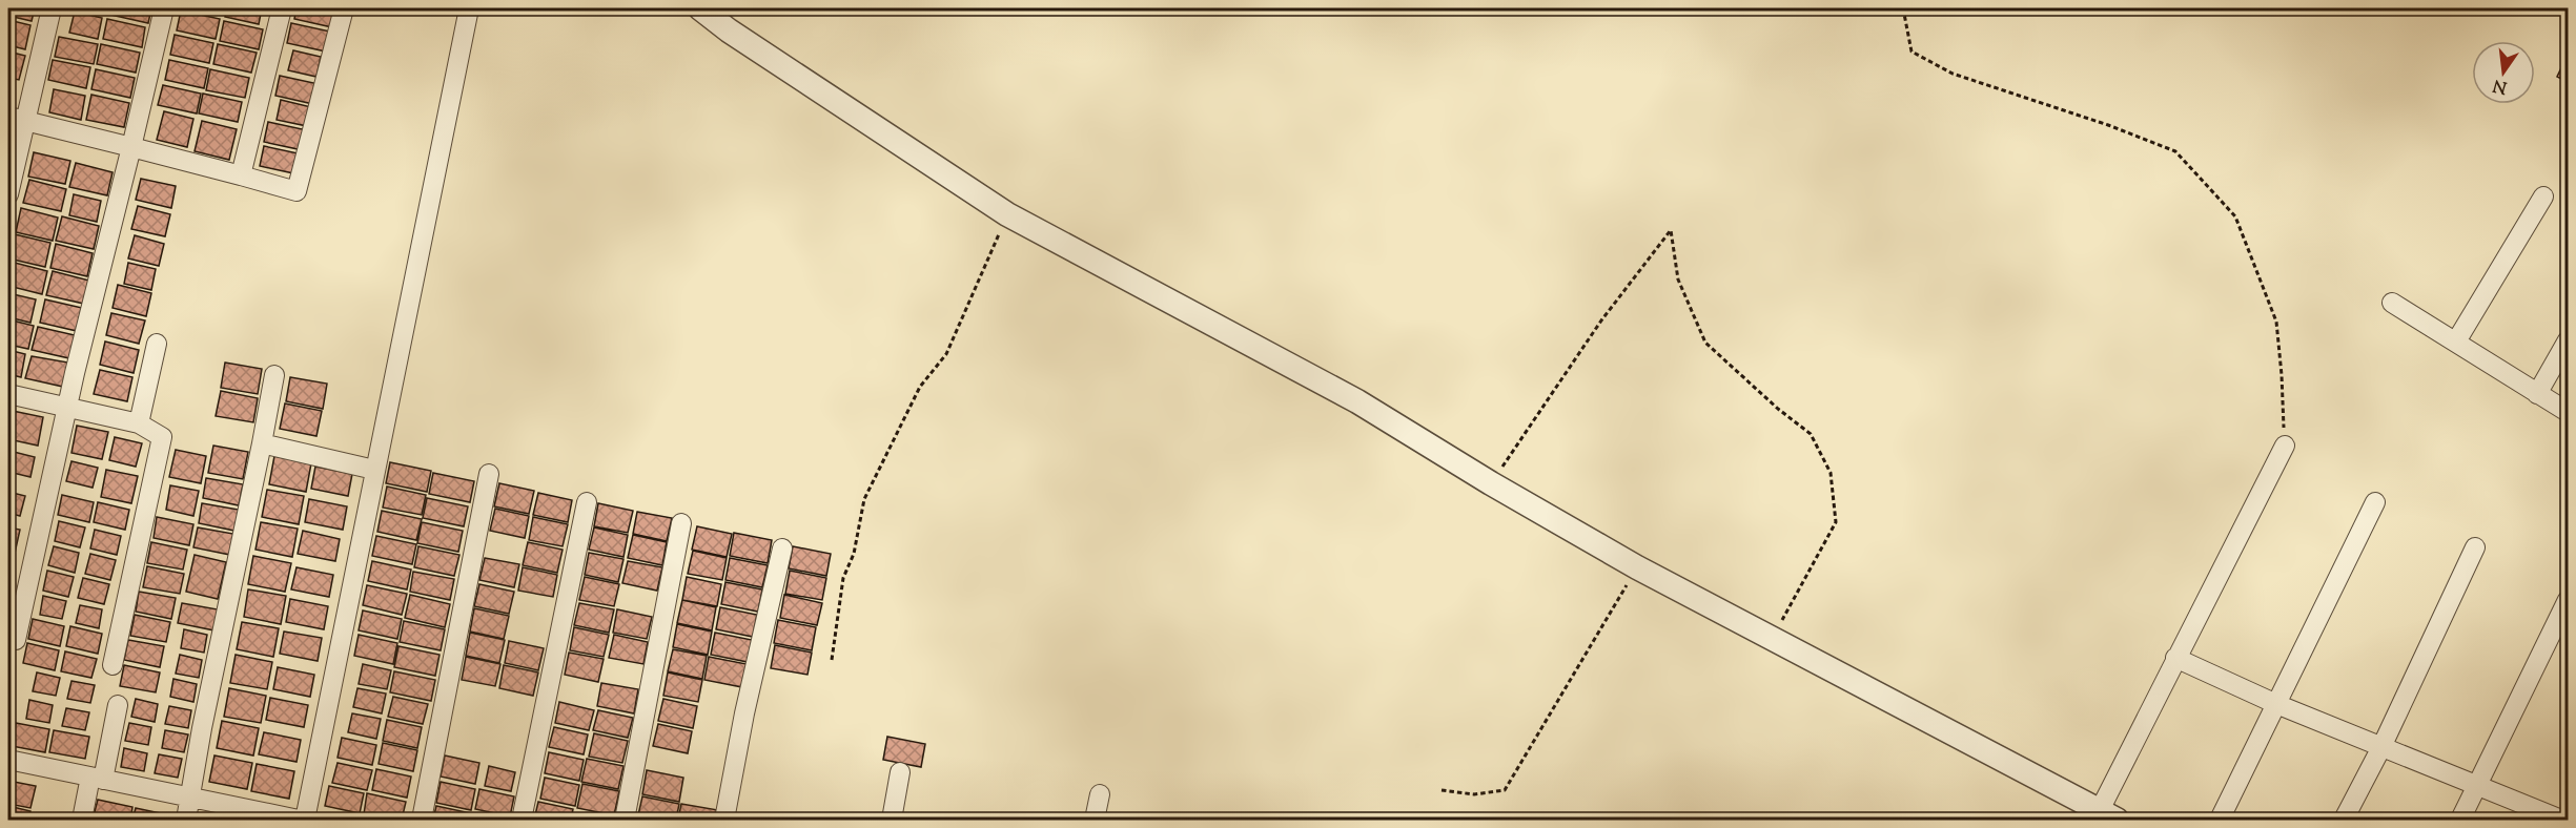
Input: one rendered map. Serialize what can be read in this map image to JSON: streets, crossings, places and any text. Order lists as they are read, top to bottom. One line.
{"north":"bottom"}
